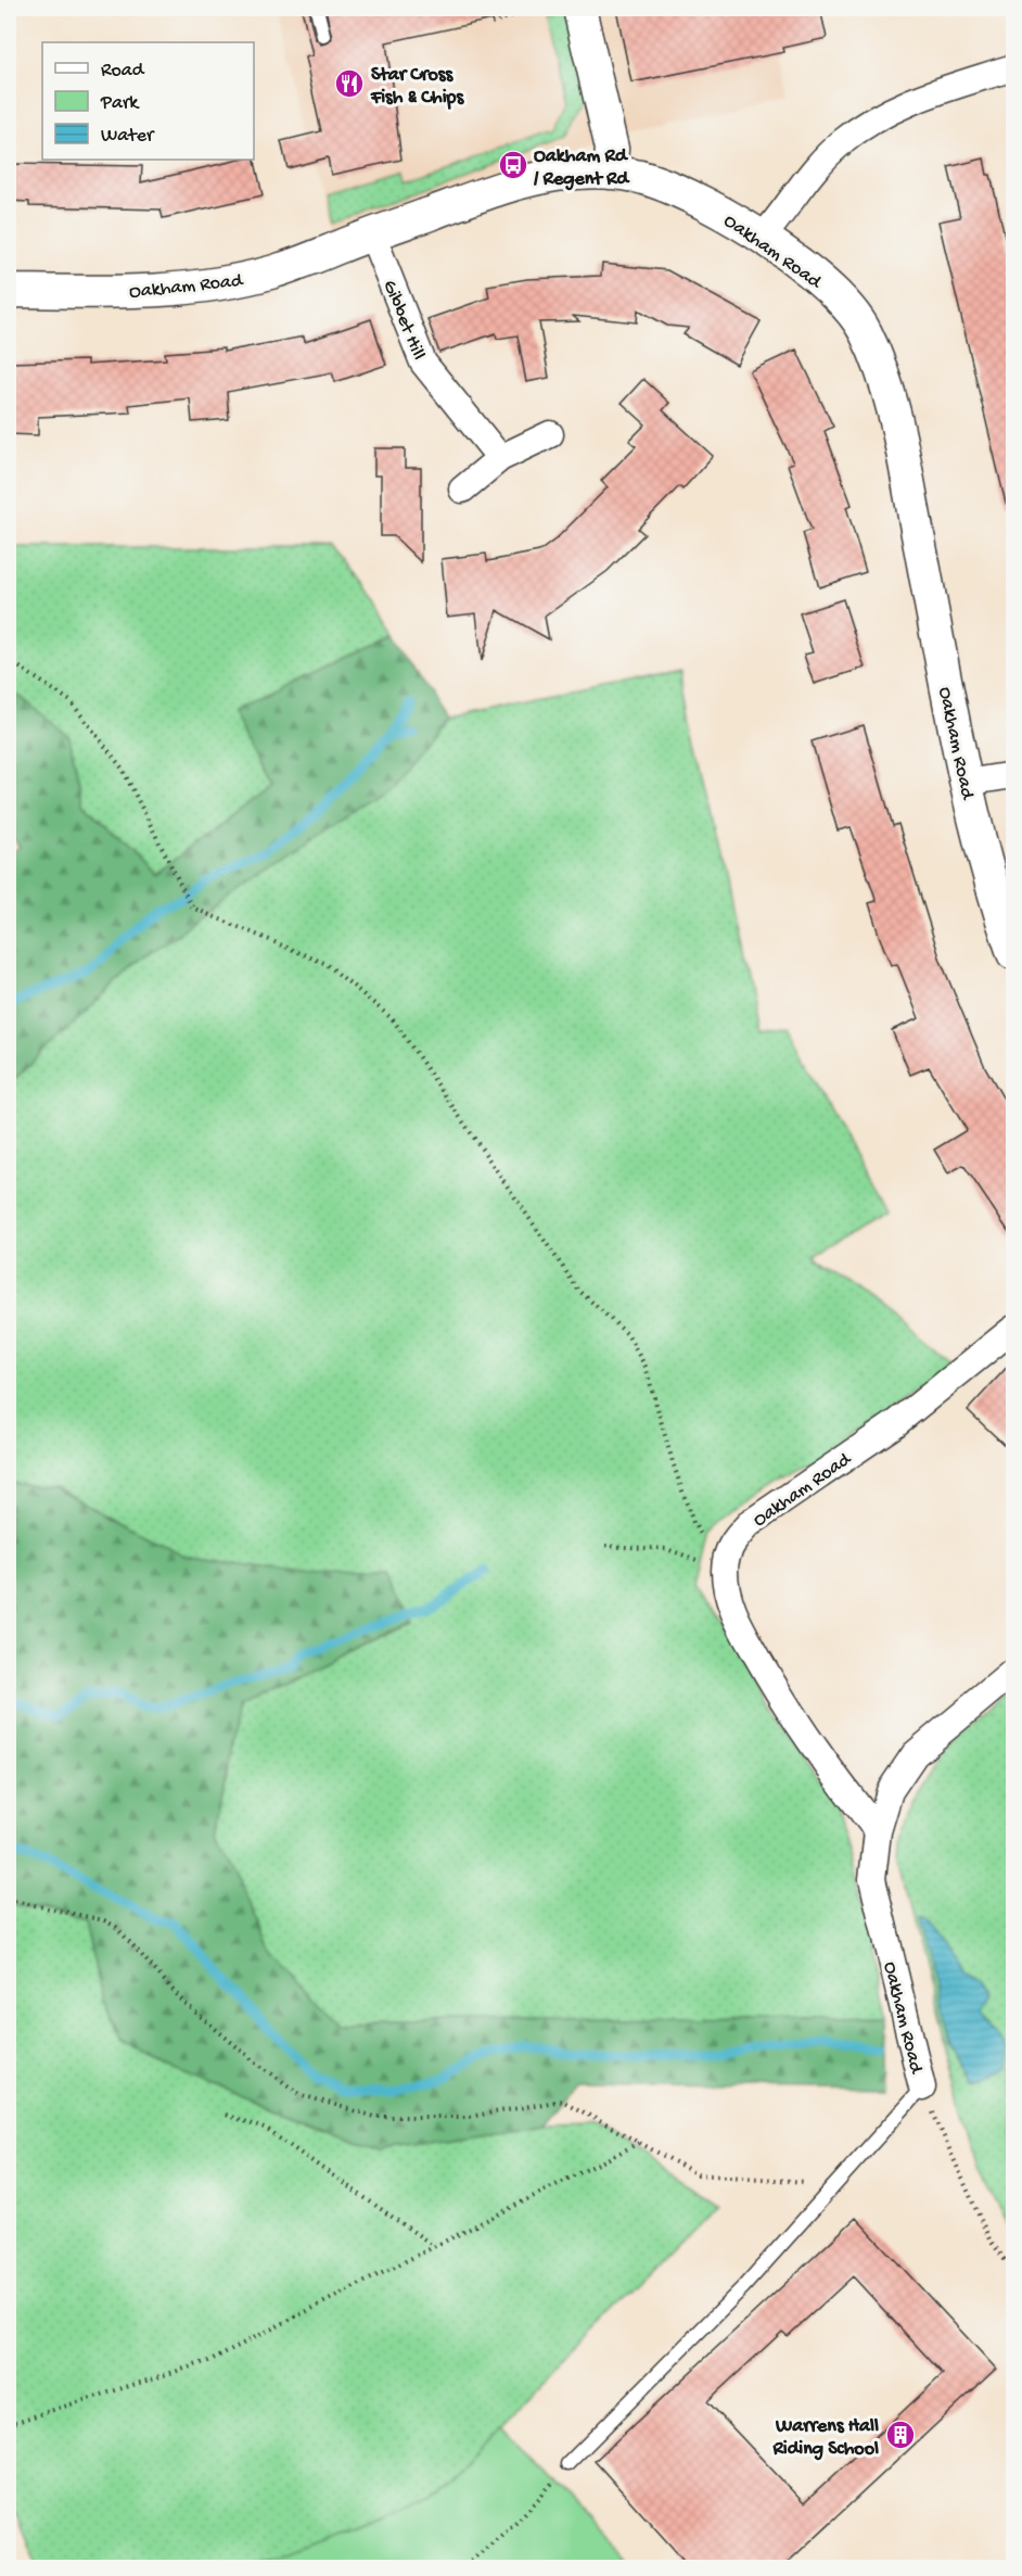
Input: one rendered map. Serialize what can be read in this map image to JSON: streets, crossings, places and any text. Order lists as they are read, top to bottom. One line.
{"streets":{"street":["Oakham Road","Gibbet Hill"]},"crossings":[["Oakham Road","Gibbet Hill"]],"places":{"restaurant":["Star Cross Fish & Chips"],"bus stop":["Oakham Rd / Regent Rd"],"building":["Warrens Hall Riding School"]},"legend":["Road","Park","Water"]}
